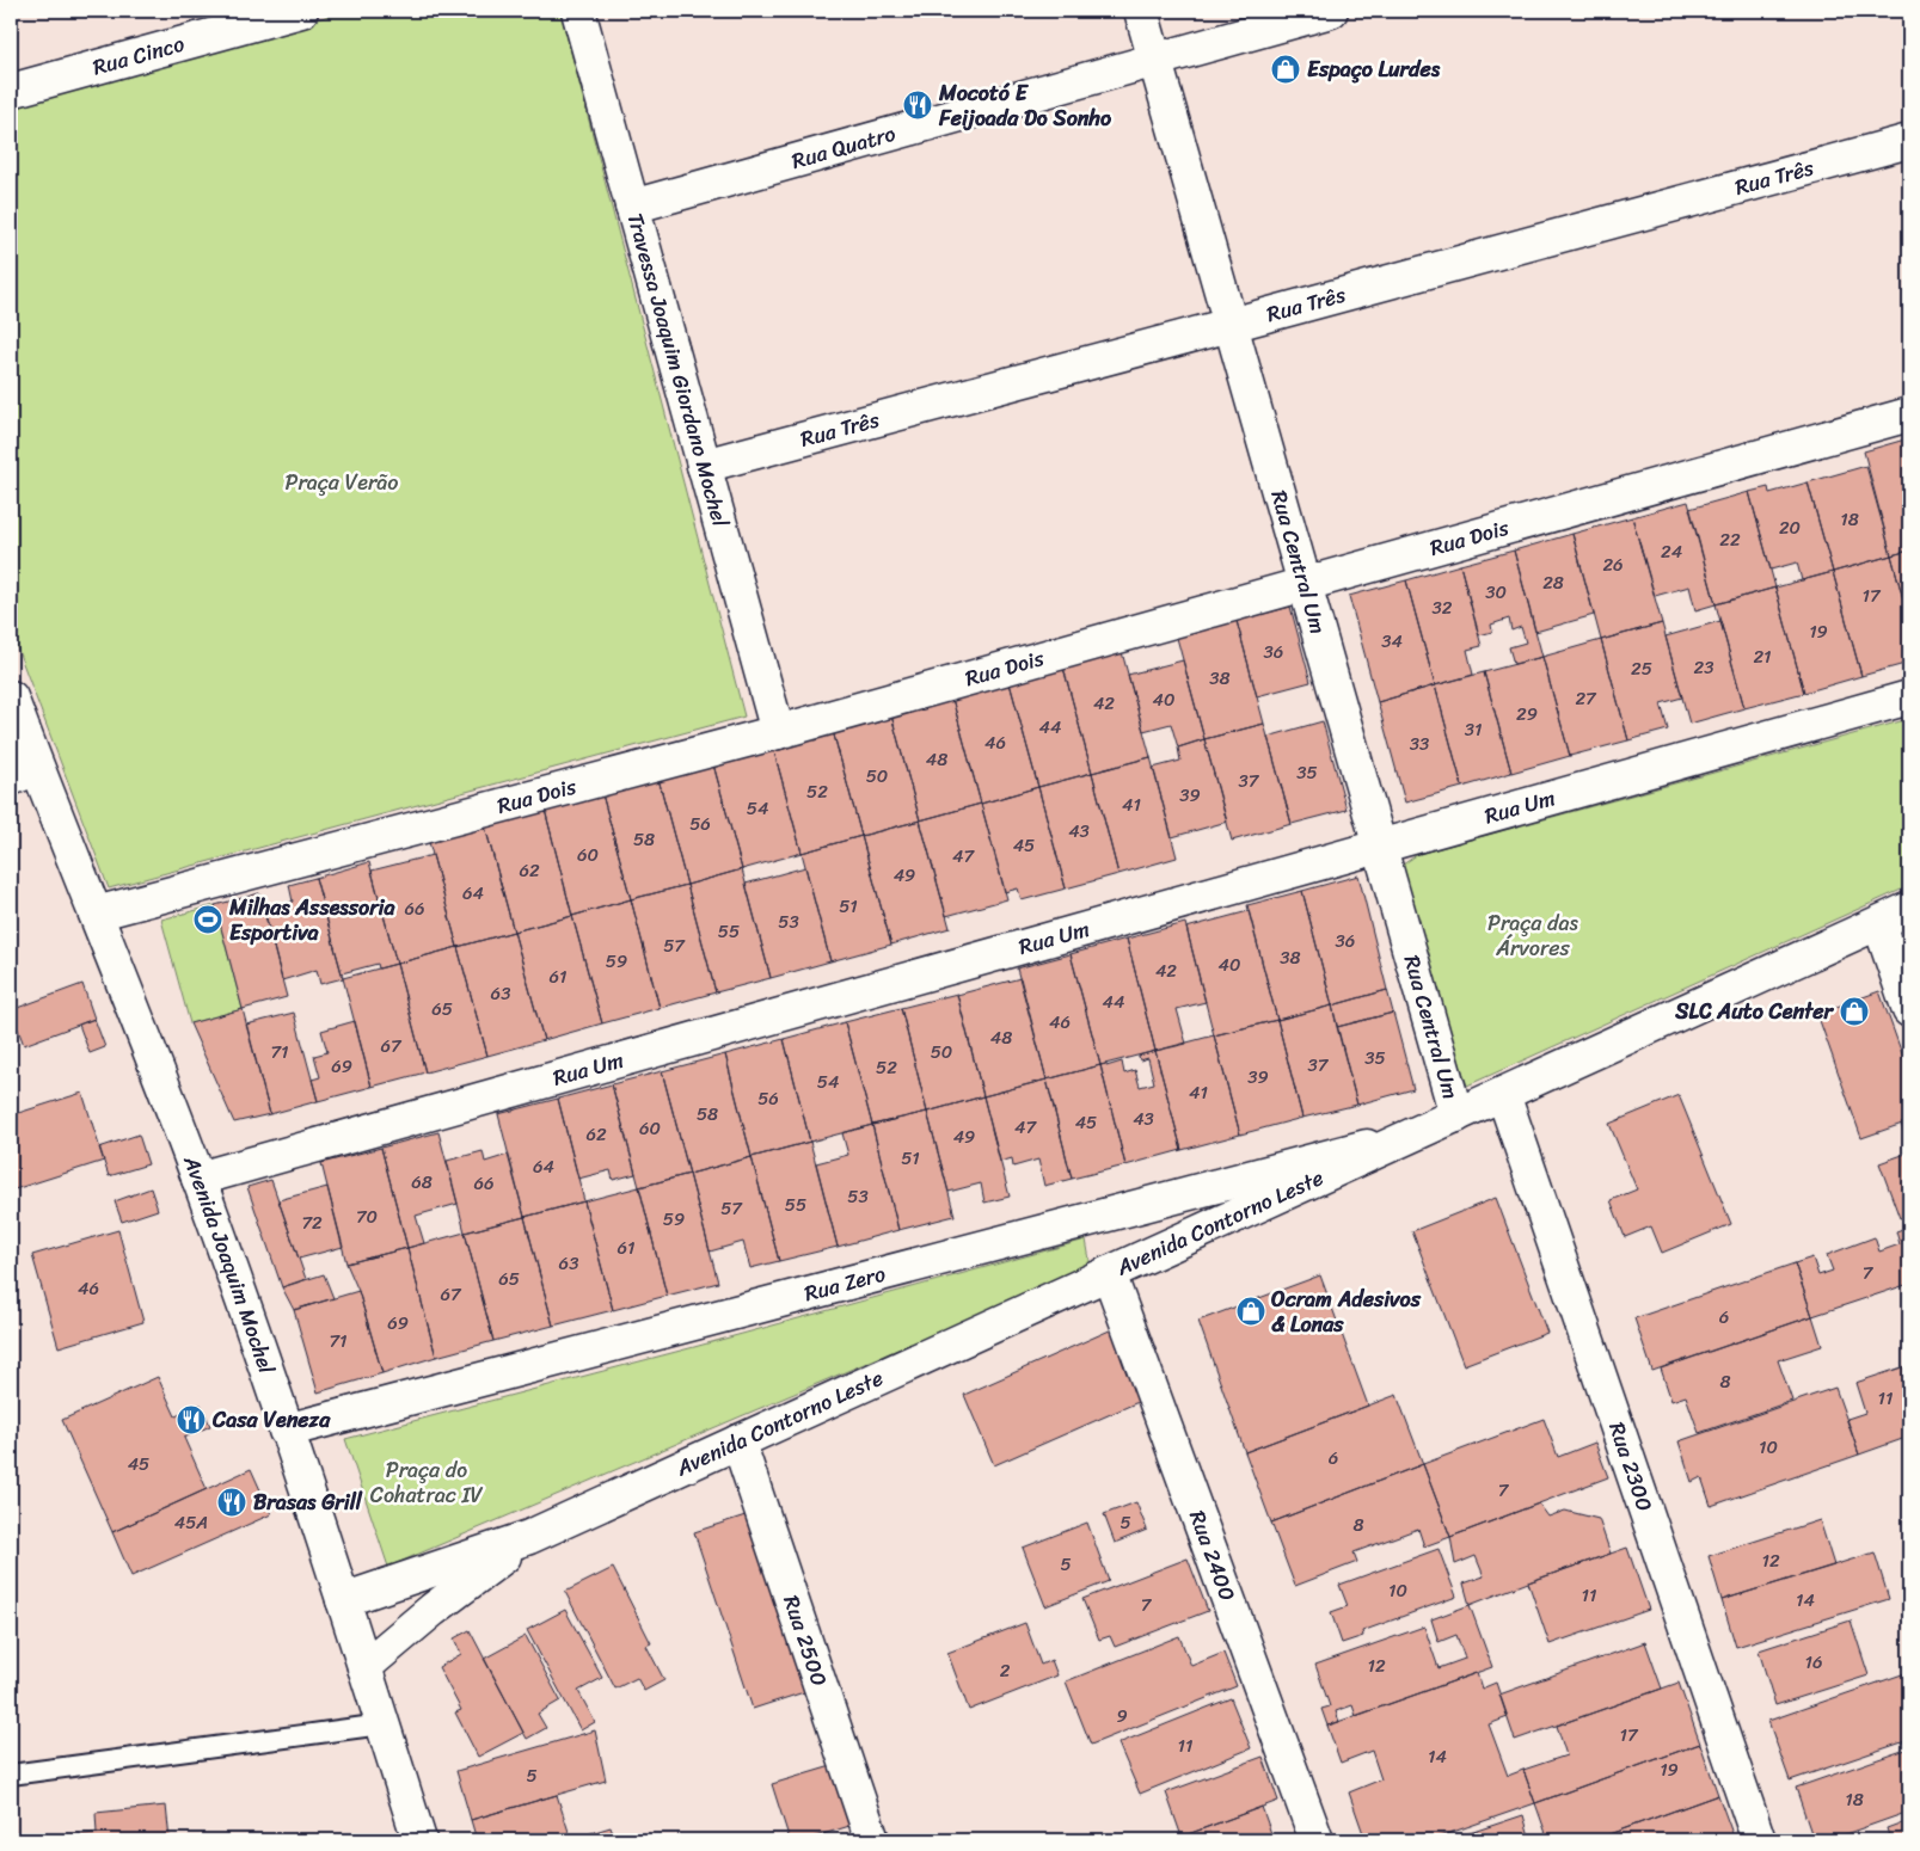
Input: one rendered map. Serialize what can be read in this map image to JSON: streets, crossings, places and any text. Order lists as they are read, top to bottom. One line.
{"streets":{"street":["Rua Cinco","Rua Quatro","Rua Três","Travessa Joaquim Giordano Mochel","Rua Dois","Rua Central Um","Rua Um","Avenida Contorno Leste","Avenida Joaquim Mochel","Rua Zero","Rua 2300","Rua 2400","Rua 2500"]},"crossings":[["Rua Quatro","Travessa Joaquim Giordano Mochel"],["Rua Quatro","Rua Central Um"],["Rua Três","Travessa Joaquim Giordano Mochel"],["Rua Três","Rua Central Um"],["Travessa Joaquim Giordano Mochel","Rua Dois"],["Rua Dois","Rua Central Um"],["Rua Dois","Avenida Joaquim Mochel"],["Rua Central Um","Rua Um"],["Rua Central Um","Avenida Contorno Leste"],["Rua Um","Avenida Joaquim Mochel"],["Avenida Contorno Leste","Avenida Joaquim Mochel"],["Avenida Contorno Leste","Rua Zero"],["Avenida Contorno Leste","Rua 2300"],["Avenida Contorno Leste","Rua 2400"],["Avenida Contorno Leste","Rua 2500"],["Avenida Joaquim Mochel","Rua Zero"]],"parks":["Praça Verão","Praça das Árvores","Praça do Cohatrac IV"],"places":{"shop":["Espaço Lurdes","SLC Auto Center","Ocram Adesivos & Lonas"],"restaurant":["Mocotó E Feijoada Do Sonho","Casa Veneza","Brasas Grill"],"sports":["Milhas Assessoria Esportiva"]},"house_numbers":["18","20","22","24","26","28","30","17","32","19","34","36","21","23","25","38","27","40","42","29","44","31","46","33","48","35","50","37","52","39","41","54","56","43","58","45","60","47","62","49","64","51","66","53","55","36","57","38","59","40","42","61","63","44","65","46","48","67","71","50","35","37","69","52","39","54","41","56","58","43","45","47","60","62","49","51","64","68","66","53","55","57","70","59","72","61","63","7","65","46","67","6","69","71","8","11","10","6","45","7","45A","5","8","12","5","10","11","14","7","16","12","2","9","17","11","14","19","5","18"]}
